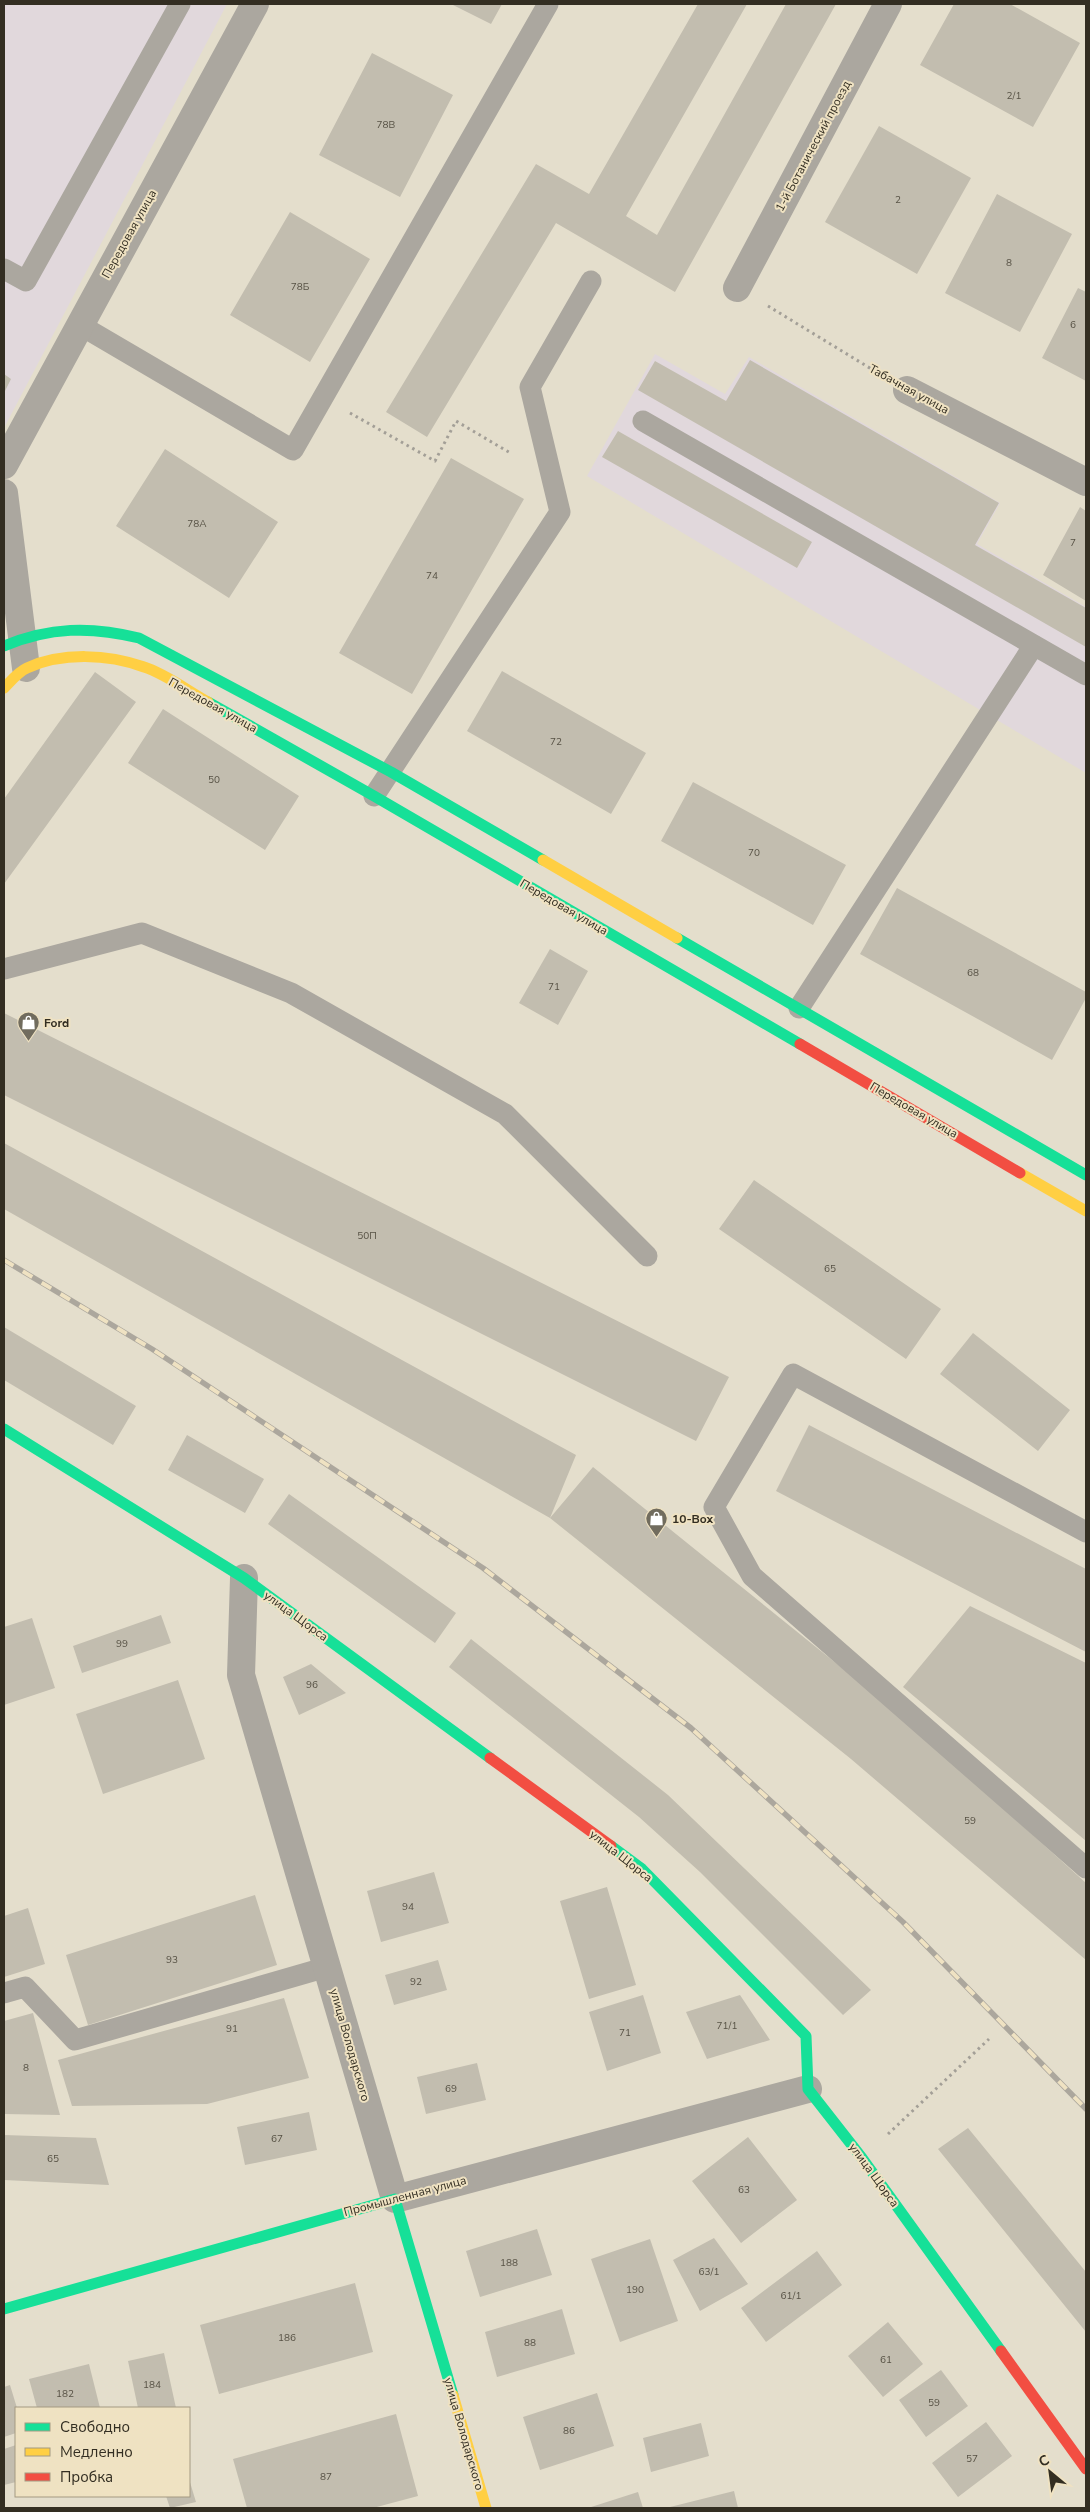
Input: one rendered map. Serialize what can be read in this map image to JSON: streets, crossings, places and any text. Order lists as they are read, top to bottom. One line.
{"streets":{"main road":["Передовая улица","улица Щорса","улица Володарского","Промышленная улица"],"street":["1-й Ботанический проезд","Табачная улица"]},"crossings":[["1-й Ботанический проезд","Табачная улица"],["улица Щорса","улица Володарского"],["улица Щорса","Промышленная улица"],["улица Володарского","Промышленная улица"]],"places":{"shop":["Ford","10-Box"]},"house_numbers":["2/1","78В","2","8","78Б","6","78А","7","74","72","50","70","68","71","50П","65","99","96","59","94","93","92","71/1","91","71","8","69","67","65","63","188","63/1","190","61/1","186","88","61","184","182","59","86","57","87"],"legend":["Свободно","Медленно","Пробка"],"north":"top left"}
